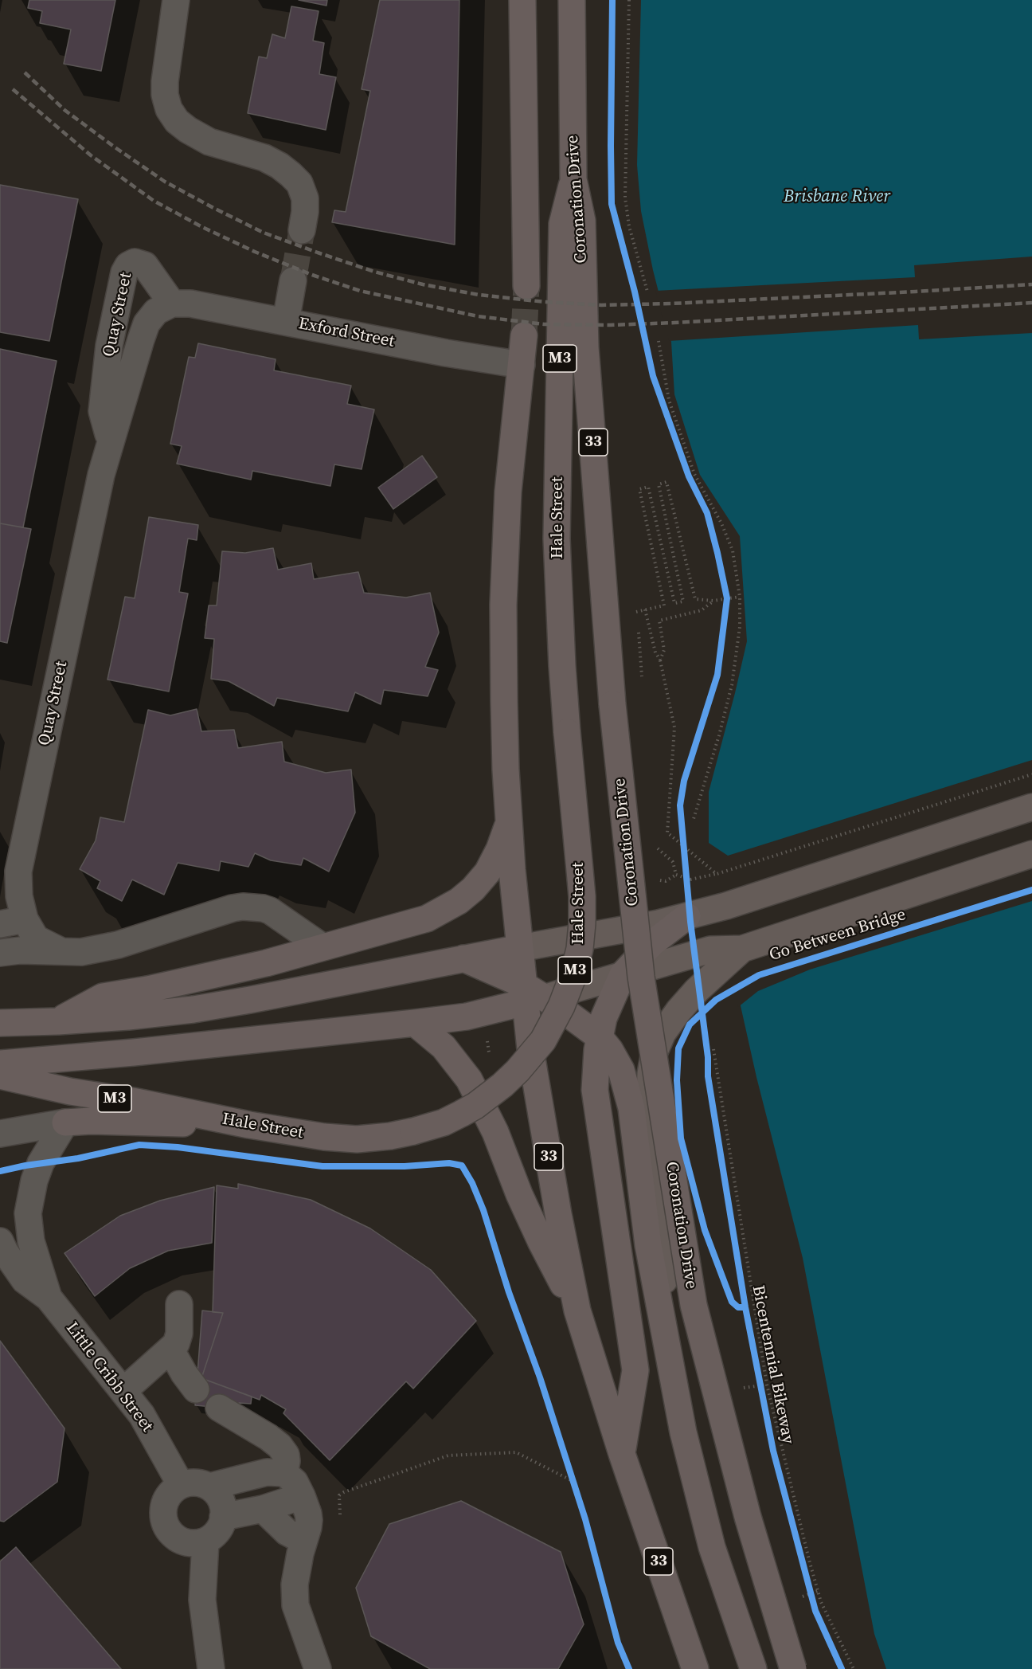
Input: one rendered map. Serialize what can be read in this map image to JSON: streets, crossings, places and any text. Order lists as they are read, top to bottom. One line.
{"streets":{"highway":["Coronation Drive","M3","33","Hale Street"],"main road":["Go Between Bridge"],"street":["Quay Street","Exford Street","Little Cribb Street"],"cycle path":["Bicentennial Bikeway"]},"crossings":[["Coronation Drive","Hale Street"],["Quay Street","Exford Street"],["Exford Street","M3"],["M3","33"],["33","Go Between Bridge"]],"water":["Brisbane River"]}
